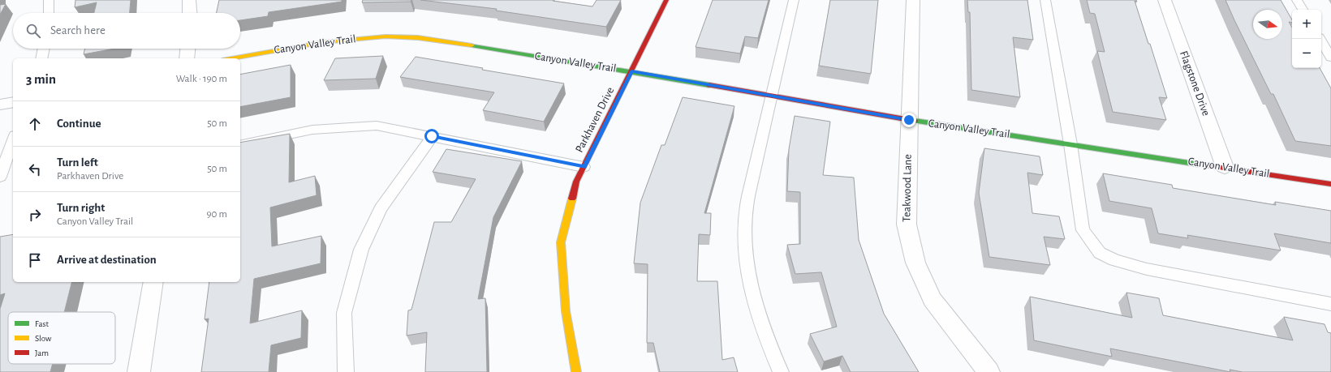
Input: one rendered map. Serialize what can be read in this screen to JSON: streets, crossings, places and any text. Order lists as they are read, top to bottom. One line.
{"streets":{"street":["Canyon Valley Trail","Flagstone Drive","Parkhaven Drive","Teakwood Lane"]},"crossings":[["Canyon Valley Trail","Flagstone Drive"],["Canyon Valley Trail","Parkhaven Drive"],["Canyon Valley Trail","Teakwood Lane"]],"legend":["Fast","Slow","Jam"],"north":"right","page":{"map_buttons":["+","−"],"search":"Search here","heading":["3 min","Walk · 190 m"],"list":[["Continue","50 m"],["Turn left","Parkhaven Drive","50 m"],["Turn right","Canyon Valley Trail","90 m"],"Arrive at destination"]}}
